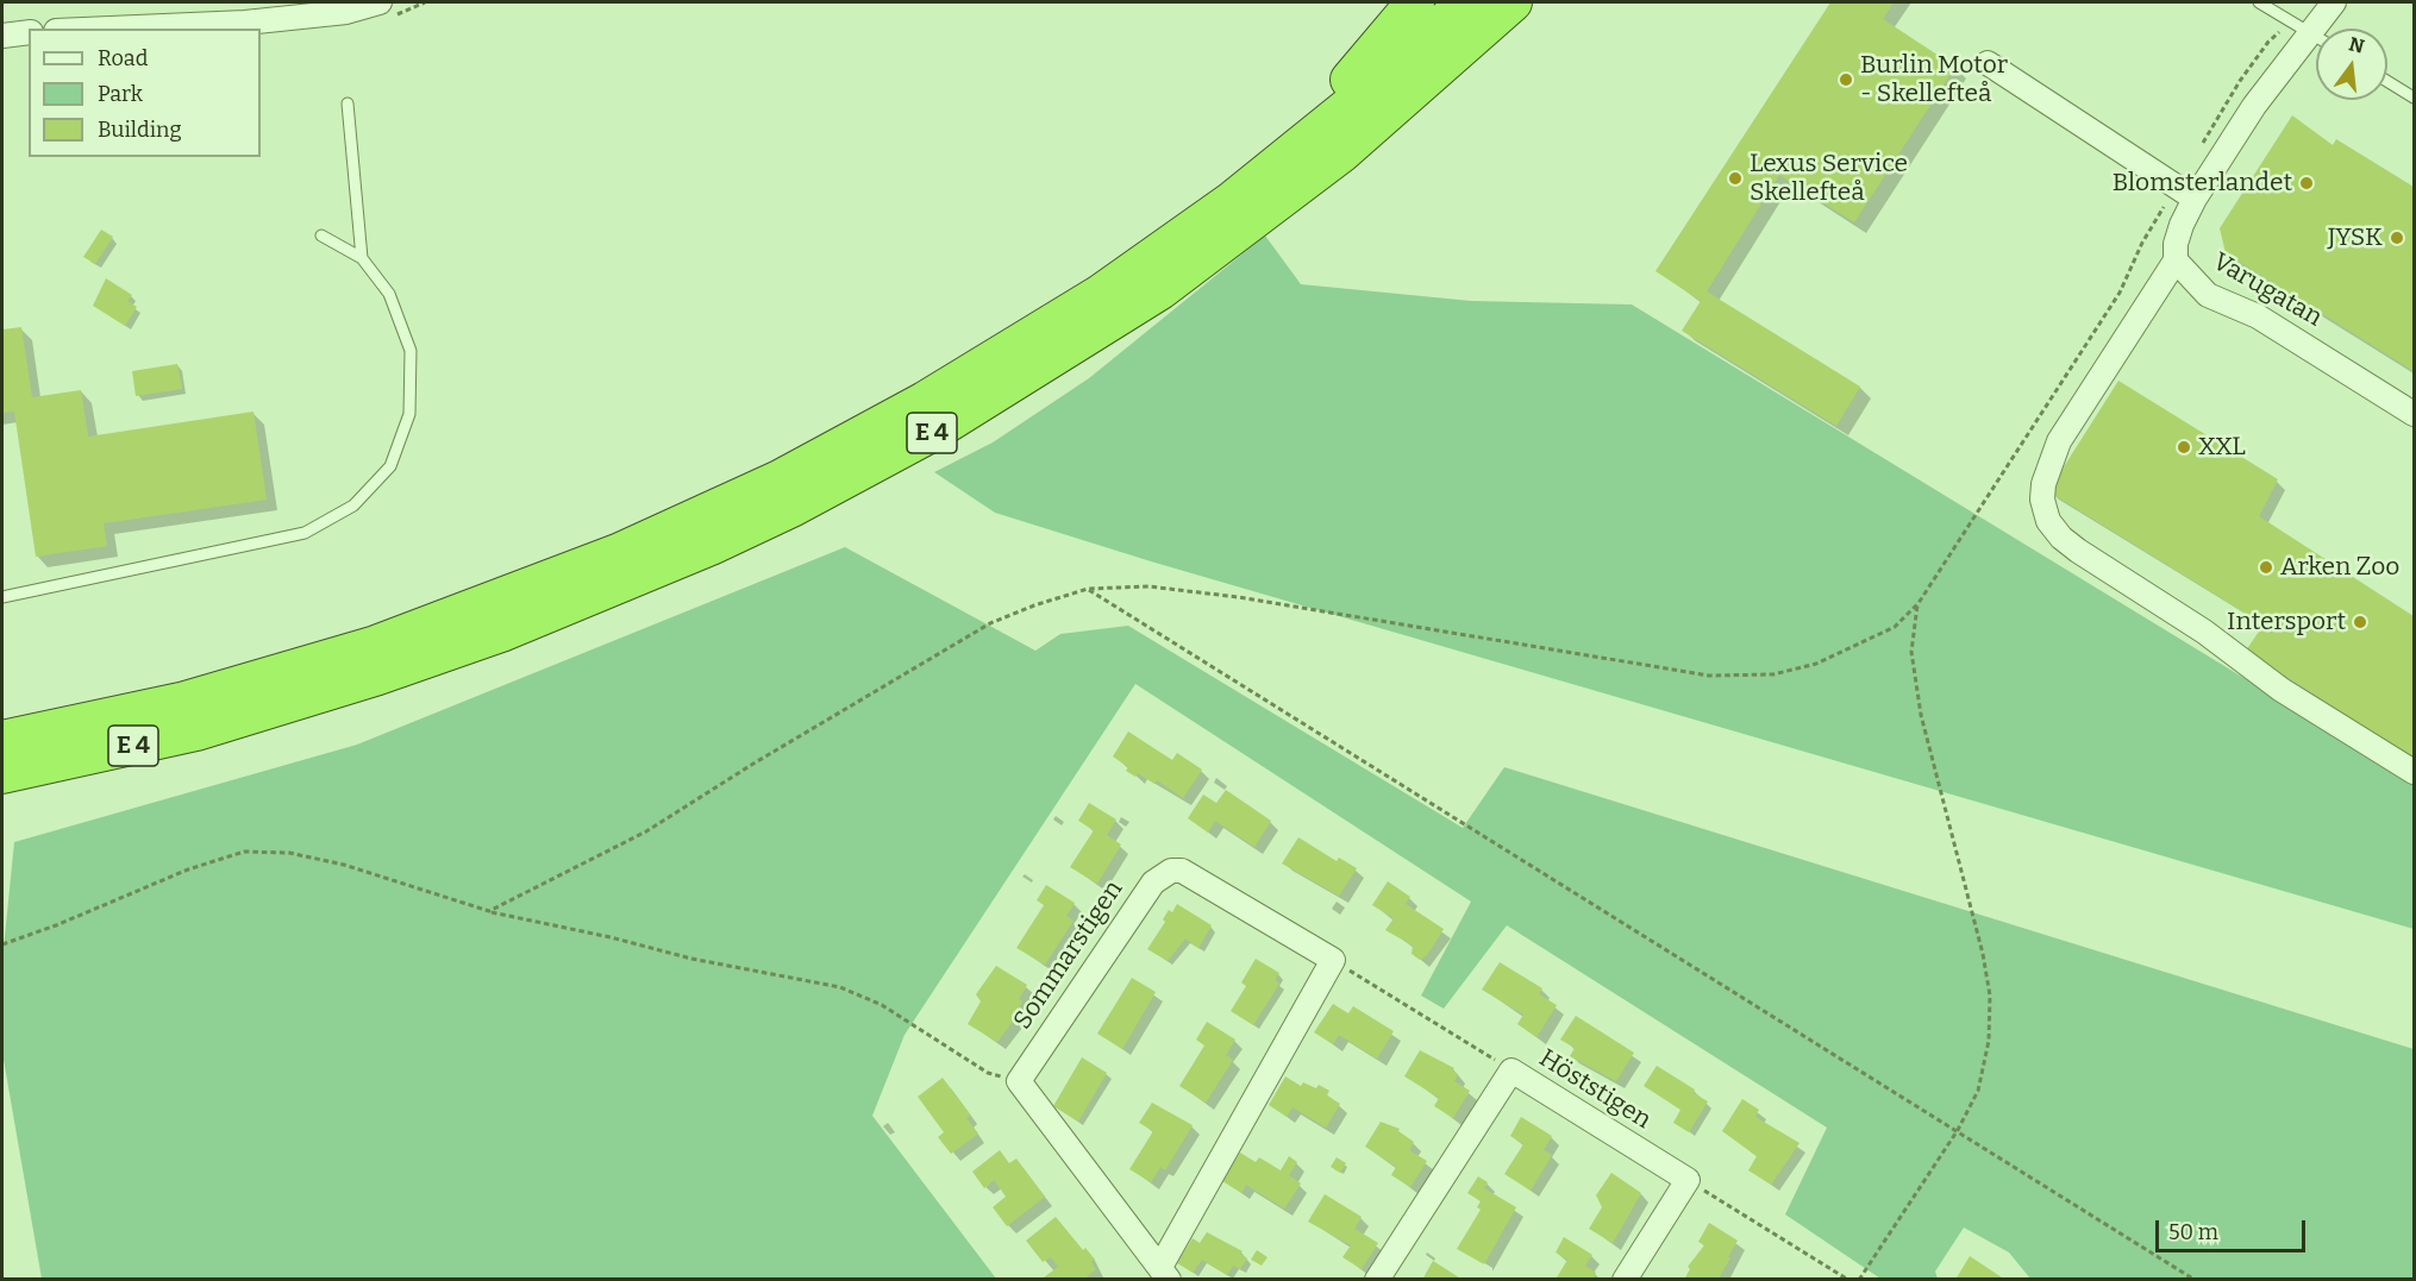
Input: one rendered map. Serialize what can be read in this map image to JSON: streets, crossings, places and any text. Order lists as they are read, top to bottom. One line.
{"streets":{"highway":["E 4"],"street":["Varugatan","Sommarstigen","Höststigen"]},"places":["Burlin Motor - Skellefteå","Lexus Service Skellefteå","Blomsterlandet","JYSK","XXL","Arken Zoo","Intersport"],"legend":["Road","Park","Building"],"scale_bar":"50 m","north":"top"}
